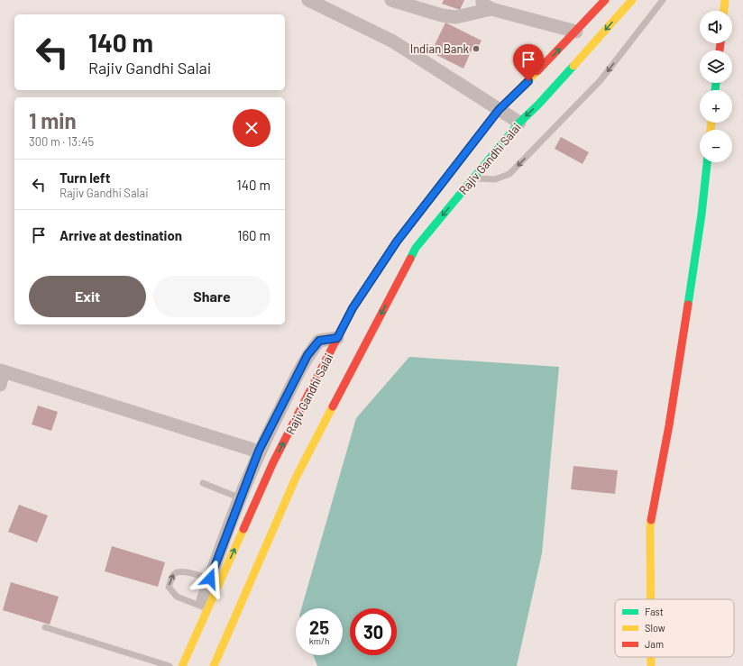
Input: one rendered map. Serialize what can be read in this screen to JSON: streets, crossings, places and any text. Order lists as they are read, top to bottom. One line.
{"streets":{"main road":["Rajiv Gandhi Salai"]},"places":["Indian Bank"],"legend":["Fast","Slow","Jam"],"page":{"map_buttons":["+","−"],"turn":["140 m","Rajiv Gandhi Salai"],"heading":["1 min","300 m · 13:45"],"list":[{"name":"Turn left","note":"Rajiv Gandhi Salai","value":"140 m"},{"name":"Arrive at destination","value":"160 m"}],"buttons":["Exit","Share"],"speed":"25 km/h","limit":"30"}}
